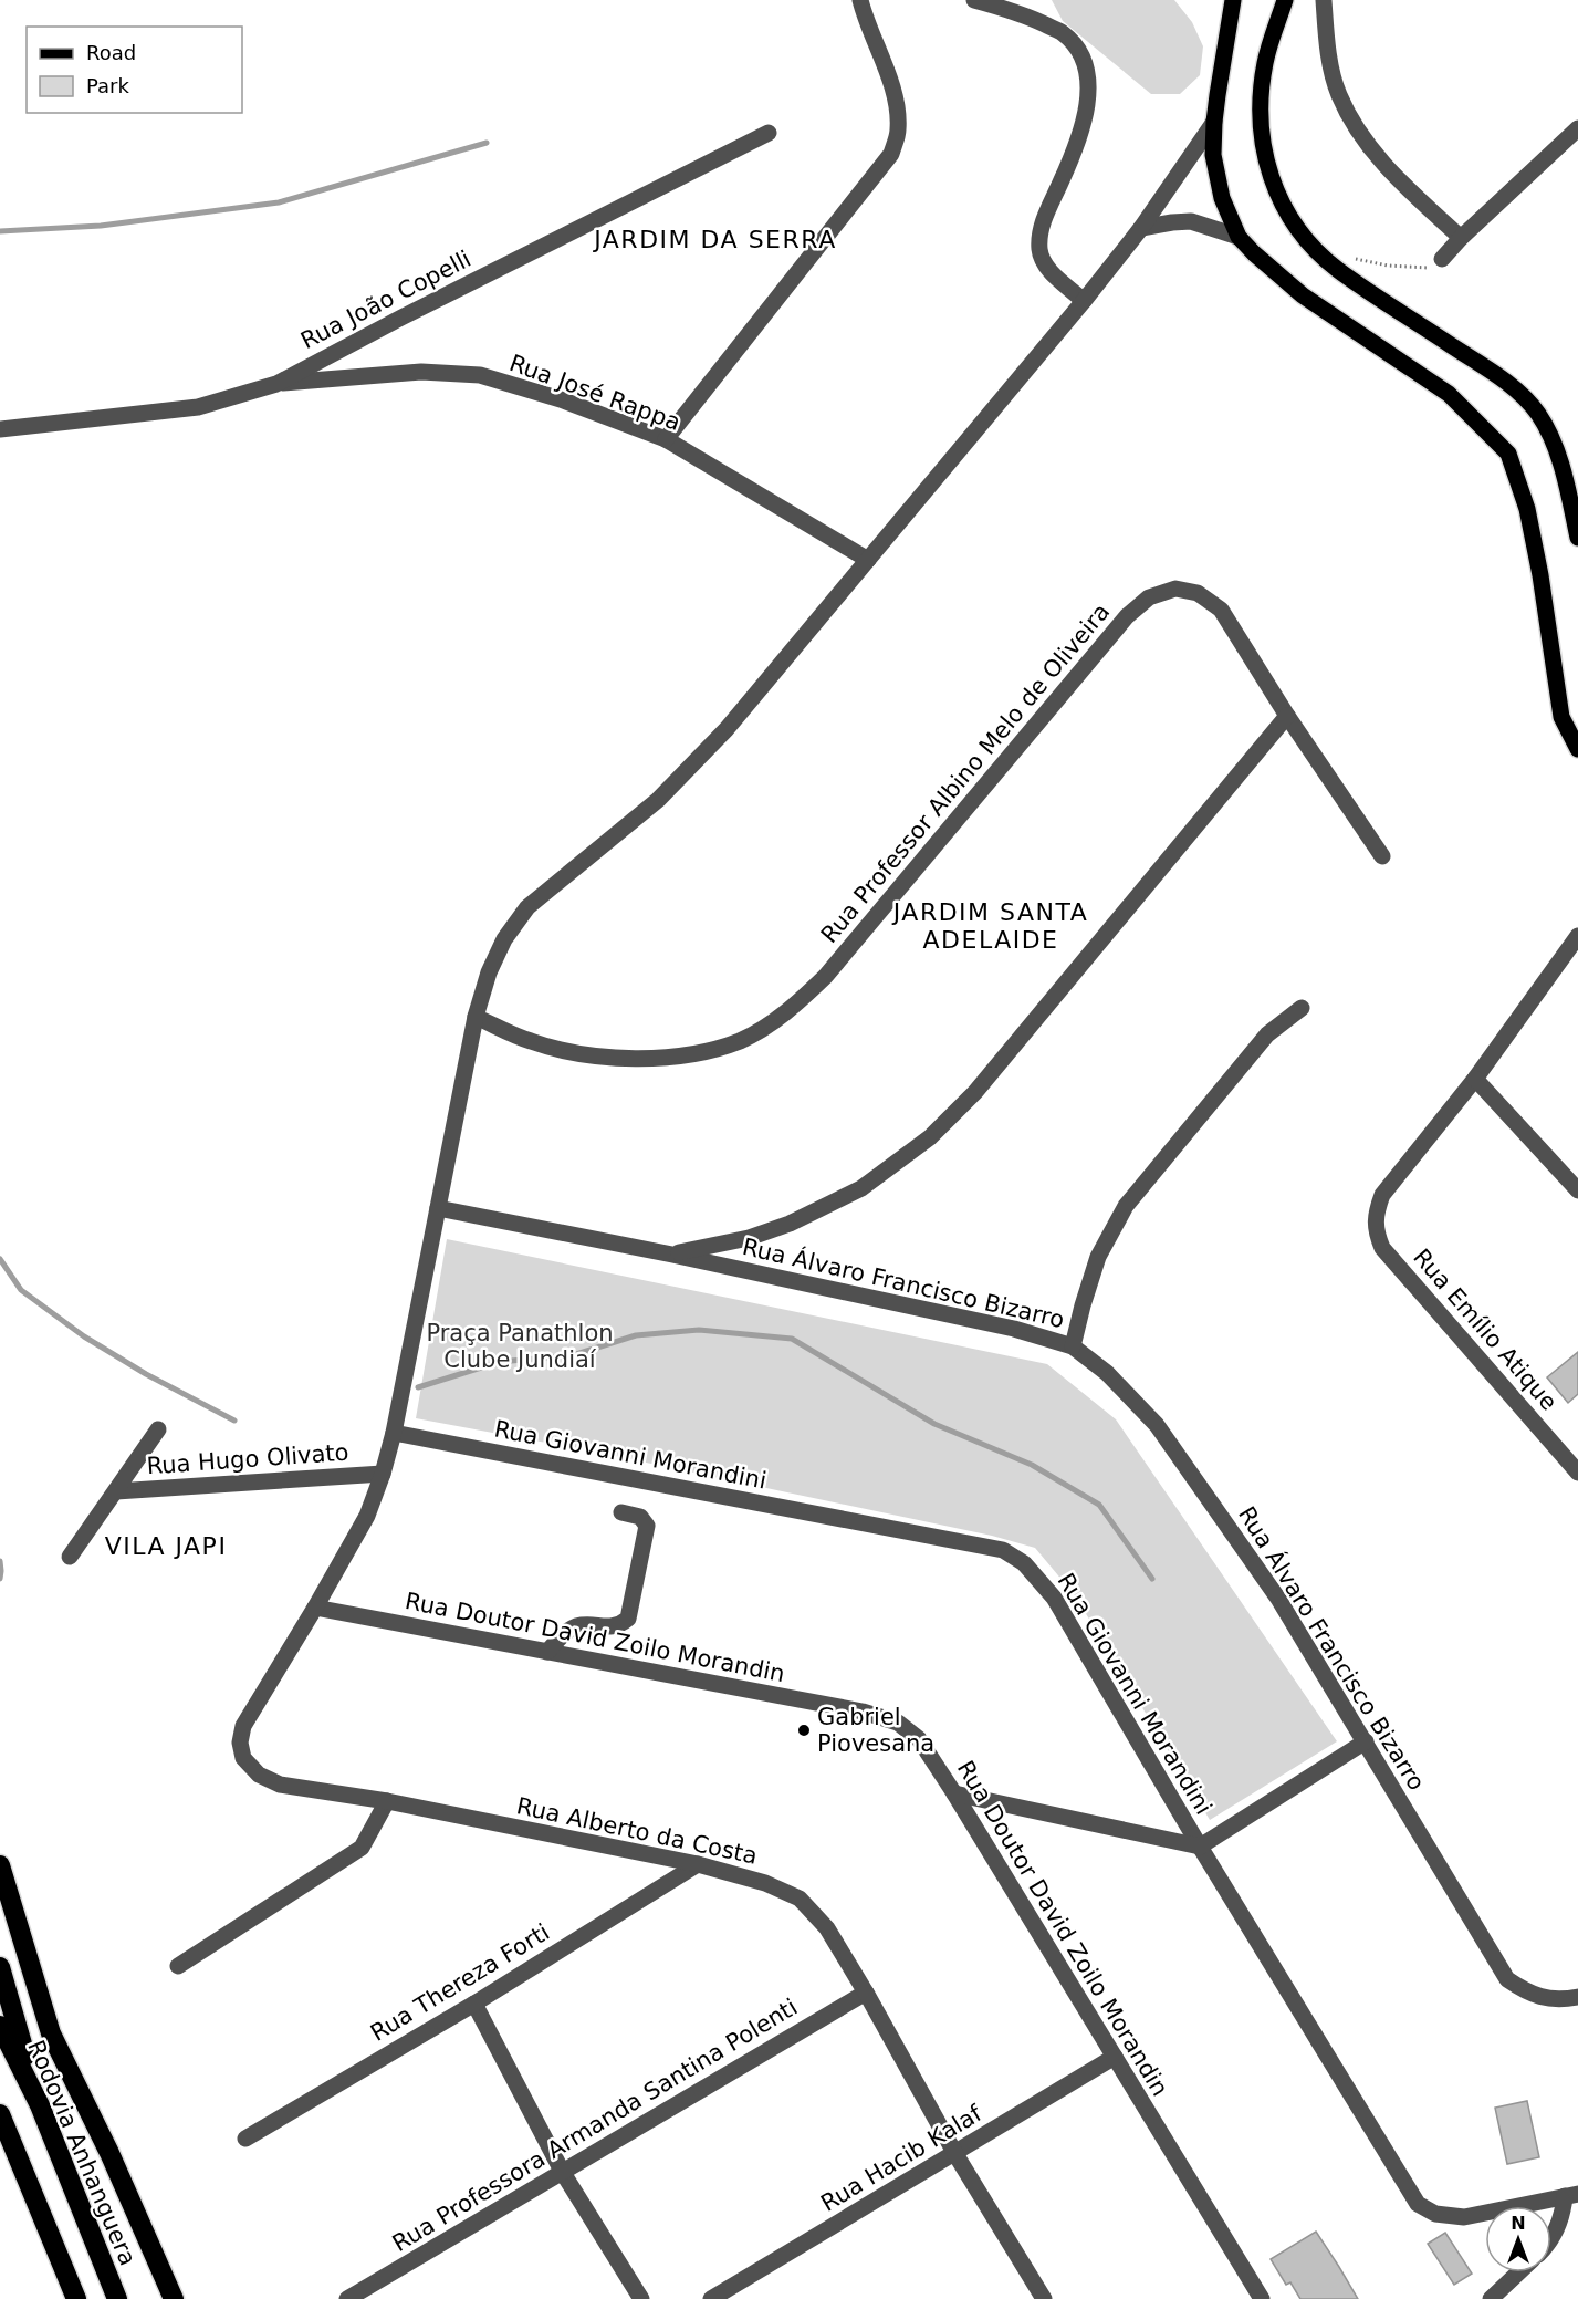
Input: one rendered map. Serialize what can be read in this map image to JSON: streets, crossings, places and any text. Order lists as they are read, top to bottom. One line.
{"streets":{"highway":["Rodovia Anhanguera"],"street":["Rua João Copelli","Rua José Rappa","Rua Professor Albino Melo de Oliveira","Rua Álvaro Francisco Bizarro","Rua Emílio Atique","Rua Giovanni Morandini","Rua Hugo Olivato","Rua Doutor David Zoilo Morandin","Rua Alberto da Costa","Rua Thereza Forti","Rua Professora Armanda Santina Polenti","Rua Hacib Kalaf"]},"crossings":[["Rua João Copelli","Rua José Rappa"],["Rua Doutor David Zoilo Morandin","Rua Alberto da Costa"],["Rua Doutor David Zoilo Morandin","Rua Hacib Kalaf"],["Rua Alberto da Costa","Rua Thereza Forti"],["Rua Alberto da Costa","Rua Professora Armanda Santina Polenti"],["Rua Alberto da Costa","Rua Hacib Kalaf"]],"districts":["JARDIM DA SERRA","JARDIM SANTA ADELAIDE","VILA JAPI"],"parks":["Praça Panathlon Clube Jundiaí"],"places":["Gabriel Piovesana"],"legend":["Road","Park"],"north":"top"}
